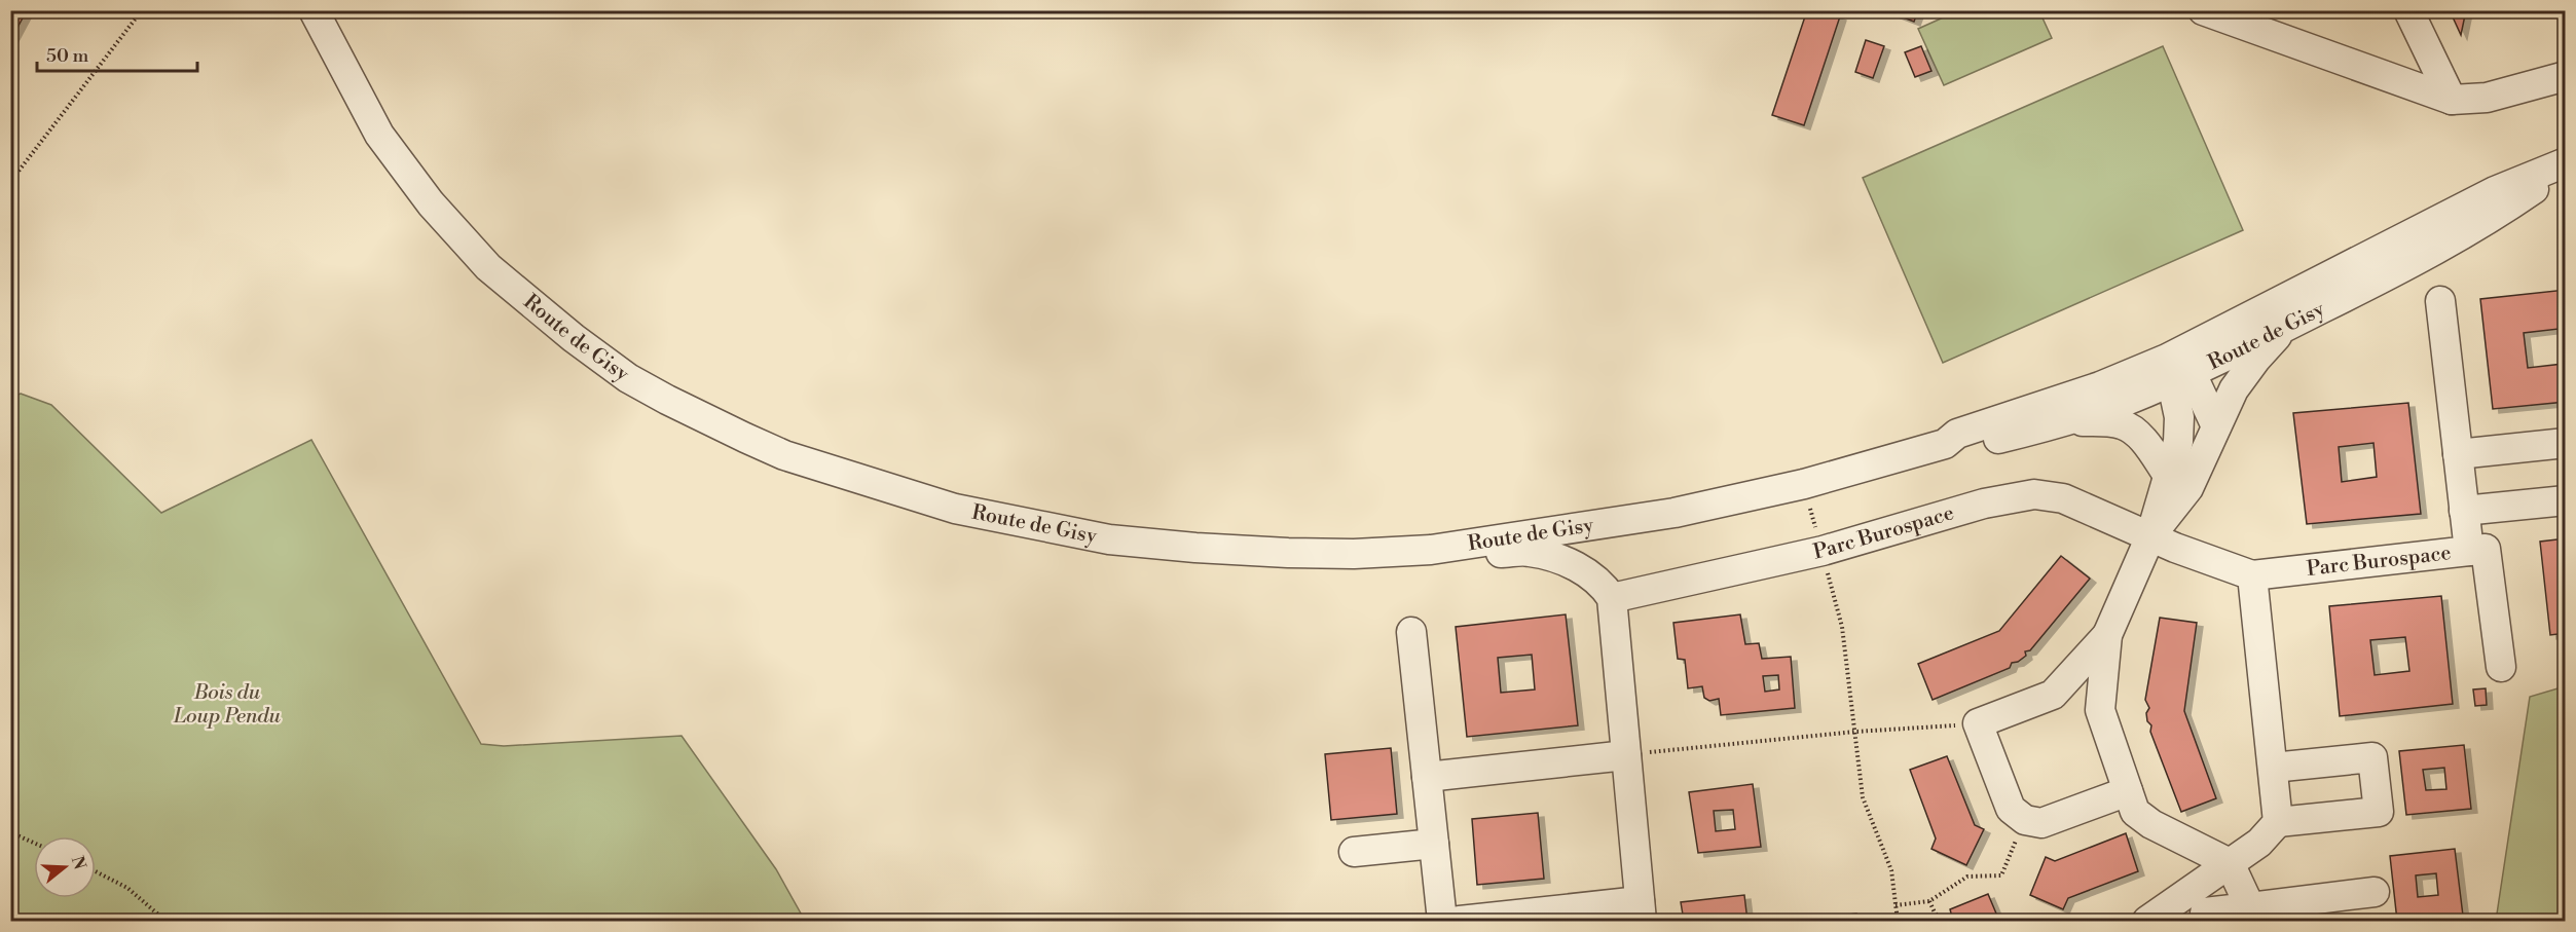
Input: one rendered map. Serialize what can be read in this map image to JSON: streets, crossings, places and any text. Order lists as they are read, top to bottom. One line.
{"streets":{"street":["Route de Gisy","Parc Burospace"]},"parks":["Bois du Loup Pendu"],"scale_bar":"50 m","north":"right"}
